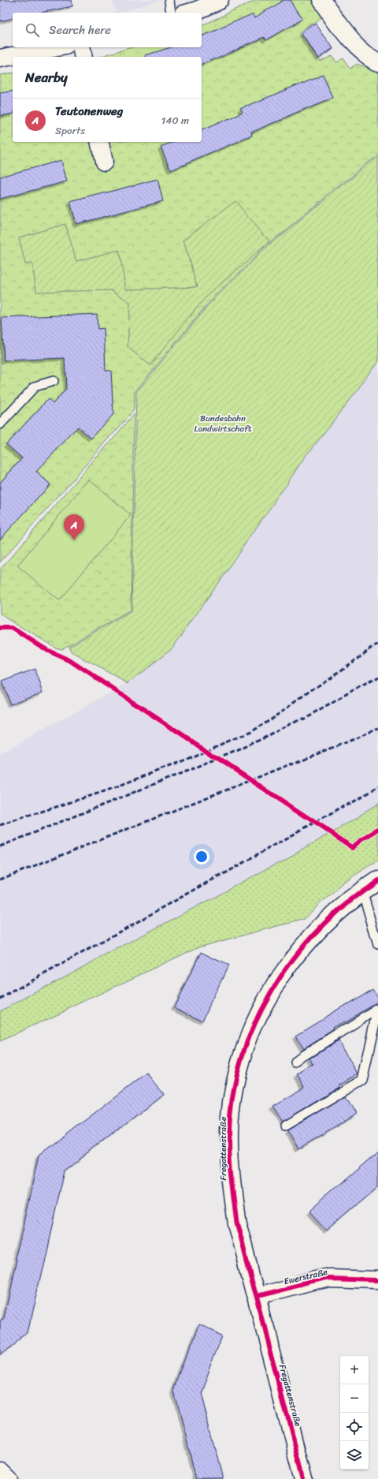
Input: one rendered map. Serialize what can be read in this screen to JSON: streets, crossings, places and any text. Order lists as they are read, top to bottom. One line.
{"streets":{"street":["Fregattenstraße","Ewerstraße"]},"crossings":[["Fregattenstraße","Ewerstraße"]],"parks":["Bundesbahn Landwirtschaft"],"page":{"search":"Search here","heading":"Nearby","list":[{"mark":"A","name":"Teutonenweg","note":"Sports","value":"140 m"}],"pins":"A","map_buttons":["+","−"]}}
